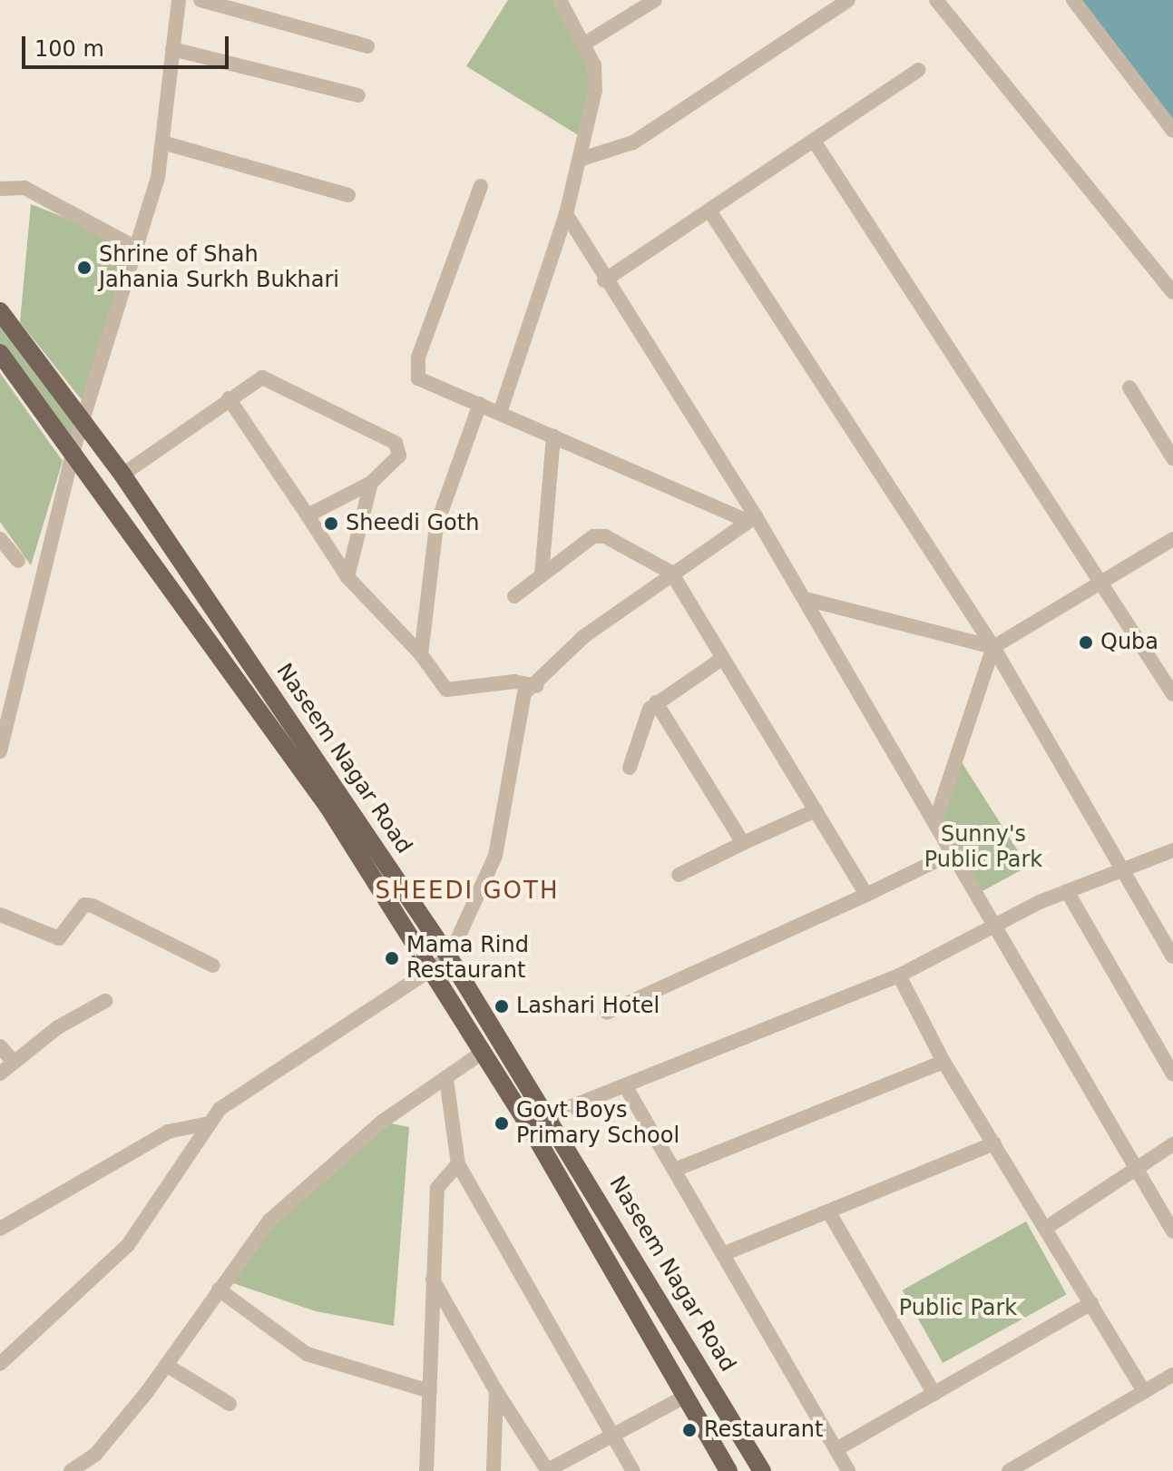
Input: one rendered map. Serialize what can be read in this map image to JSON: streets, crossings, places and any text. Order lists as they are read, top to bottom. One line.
{"streets":{"main road":["Naseem Nagar Road"]},"districts":["SHEEDI GOTH"],"parks":["Sunny's Public Park","Public Park"],"places":["Shrine of Shah Jahania Surkh Bukhari","Sheedi Goth","Quba","Mama Rind Restaurant","Lashari Hotel","Govt Boys Primary School","Restaurant"],"scale_bar":"100 m"}
